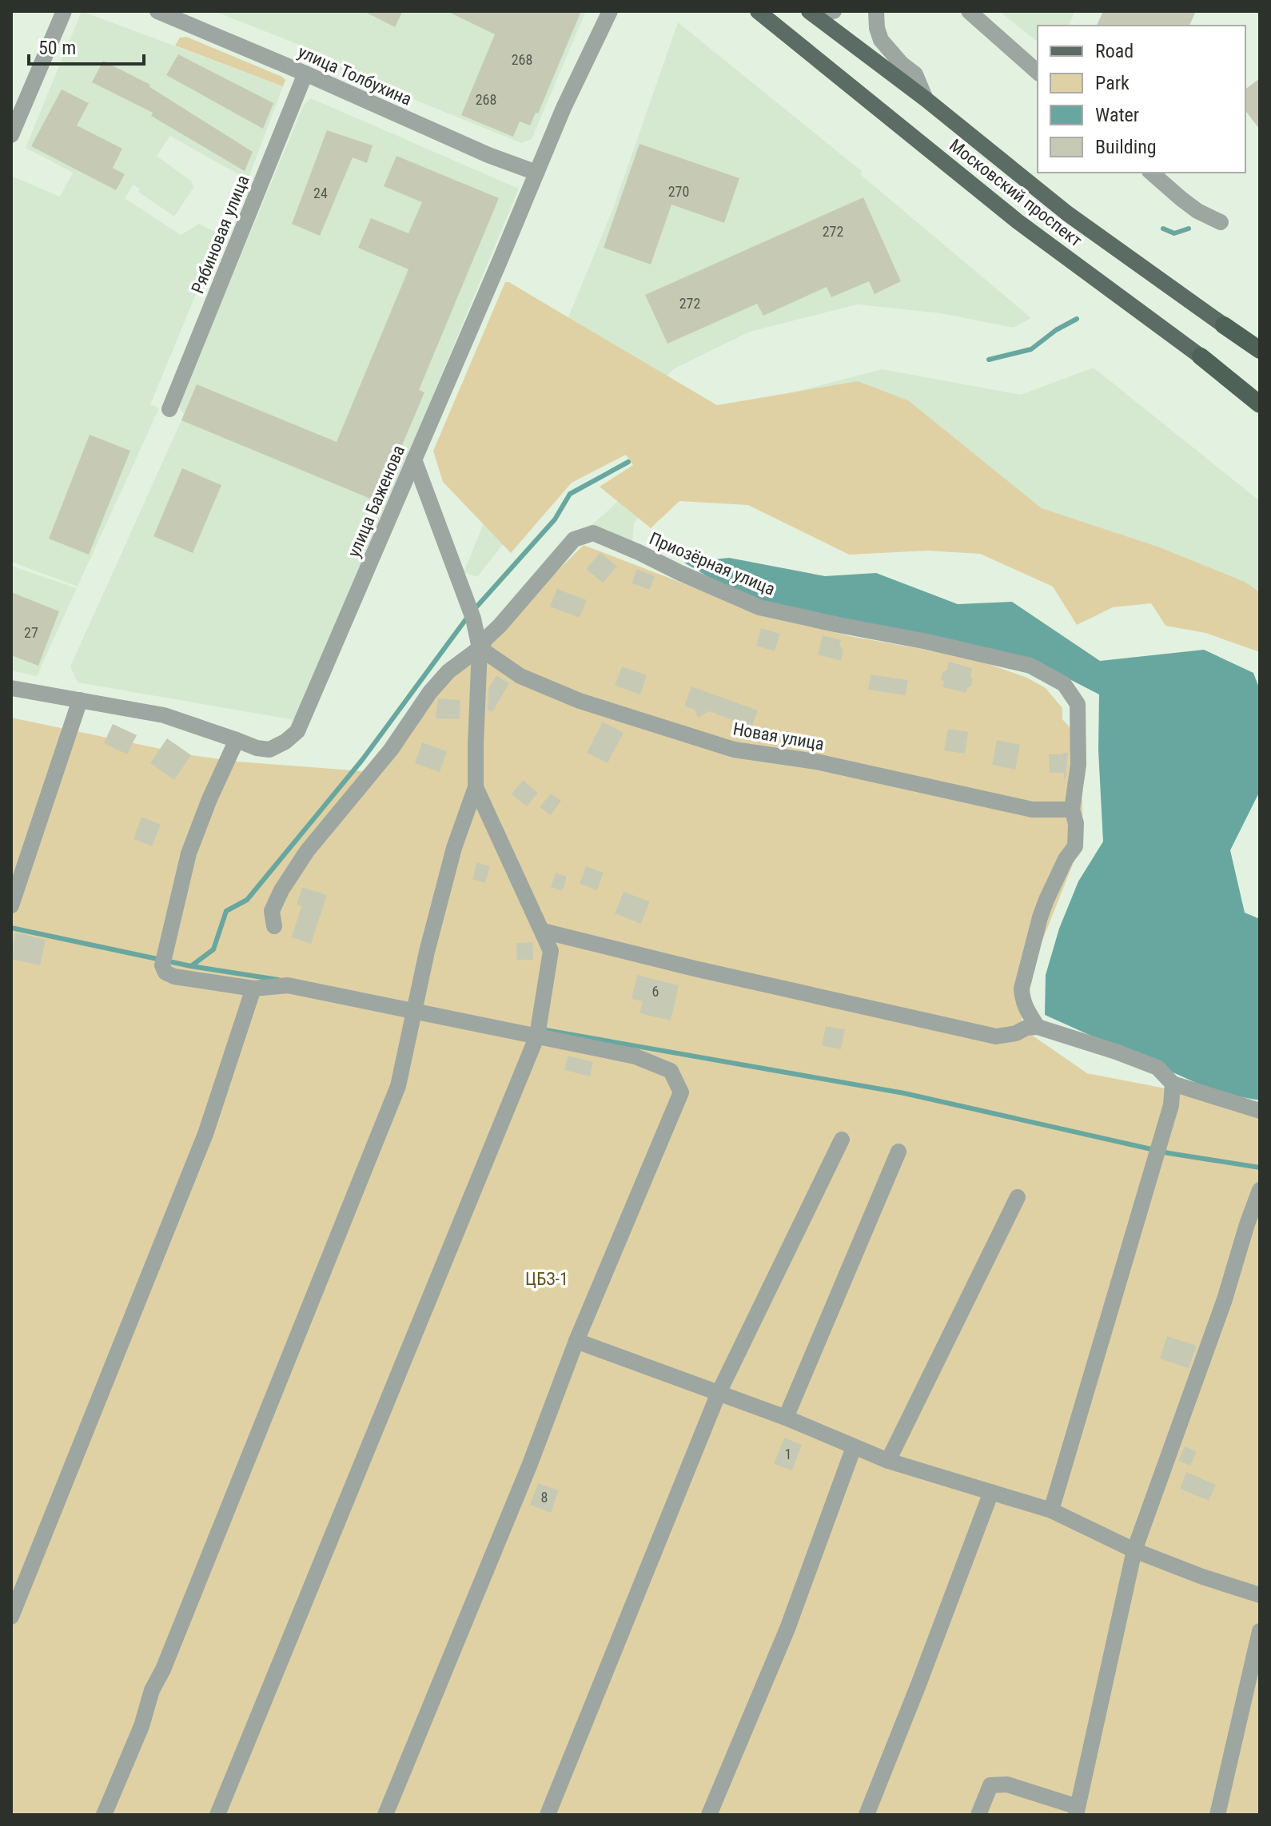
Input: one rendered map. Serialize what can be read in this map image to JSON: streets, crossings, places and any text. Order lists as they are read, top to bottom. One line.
{"streets":{"highway":["Московский проспект"],"street":["улица Толбухина","Рябиновая улица","улица Баженова","Приозёрная улица","Новая улица"]},"crossings":[["улица Толбухина","Рябиновая улица"],["улица Толбухина","улица Баженова"],["Приозёрная улица","Новая улица"]],"parks":["ЦБЗ-1"],"house_numbers":["268","268","270","24","272","272","27","6","1","8"],"legend":["Road","Park","Water","Building"],"scale_bar":"50 m"}
